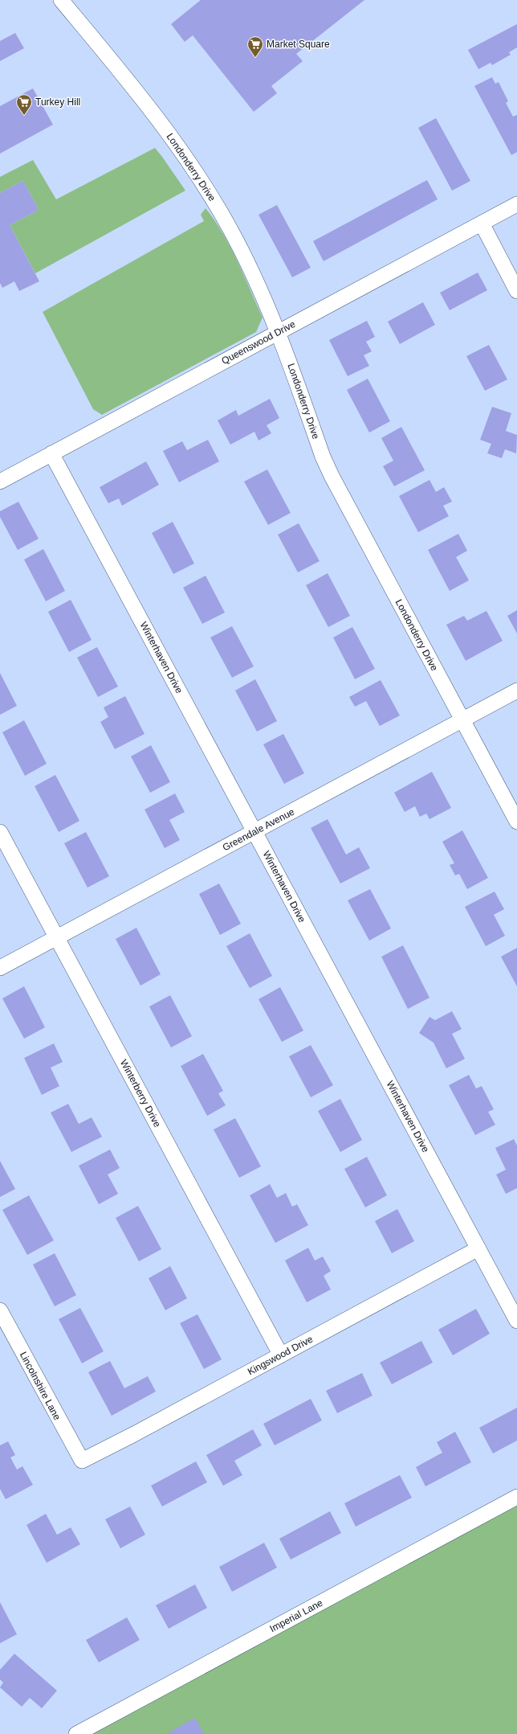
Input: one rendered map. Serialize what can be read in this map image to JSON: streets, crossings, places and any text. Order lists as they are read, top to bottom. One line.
{"streets":{"street":["Londonderry Drive","Queenswood Drive","Winterhaven Drive","Greendale Avenue","Winterberry Drive","Kingswood Drive","Lincolnshire Lane","Imperial Lane"]},"crossings":[["Londonderry Drive","Queenswood Drive"],["Londonderry Drive","Greendale Avenue"],["Queenswood Drive","Winterhaven Drive"],["Winterhaven Drive","Greendale Avenue"],["Winterhaven Drive","Kingswood Drive"],["Greendale Avenue","Winterberry Drive"],["Winterberry Drive","Kingswood Drive"],["Kingswood Drive","Lincolnshire Lane"]],"places":{"supermarket":["Market Square","Turkey Hill"]}}
